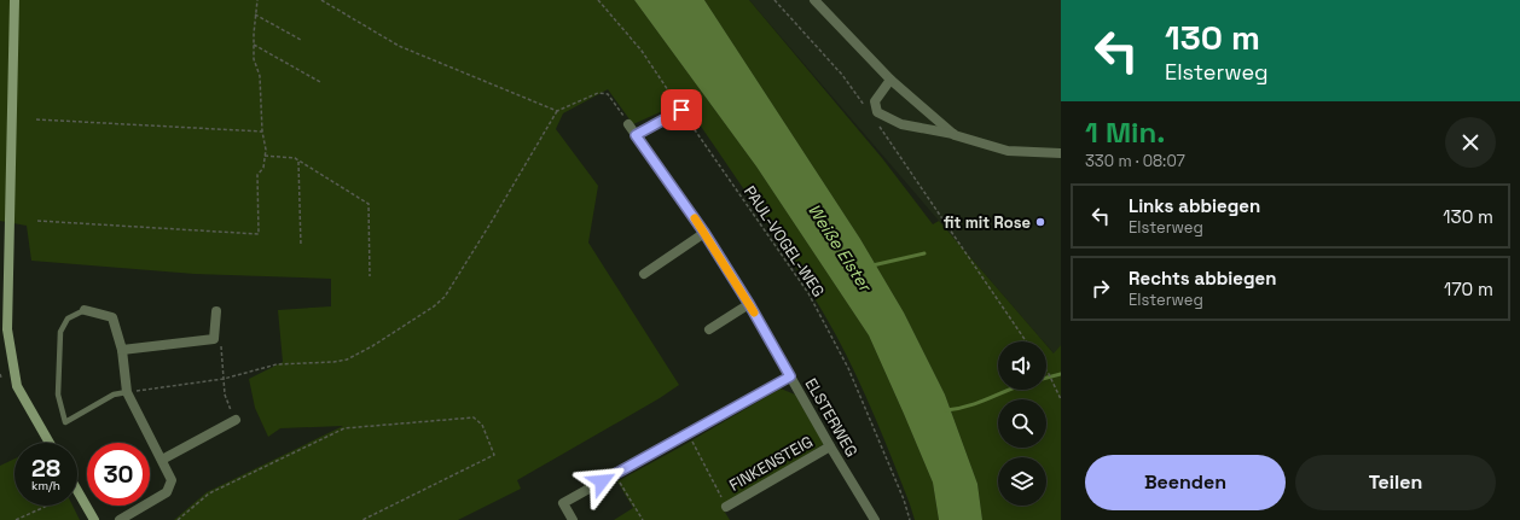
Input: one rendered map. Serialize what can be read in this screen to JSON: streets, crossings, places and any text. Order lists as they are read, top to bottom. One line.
{"streets":{"street":["ELSTERWEG","FINKENSTEIG"],"path":["PAUL-VOGEL-WEG"]},"crossings":[["ELSTERWEG","FINKENSTEIG"]],"water":["Weiße Elster"],"places":["fit mit Rose"],"page":{"turn":["130 m","Elsterweg"],"heading":["1 Min.","330 m · 08:07"],"list":[{"name":"Links abbiegen","note":"Elsterweg","value":"130 m"},{"name":"Rechts abbiegen","note":"Elsterweg","value":"170 m"}],"speed":"28 km/h","limit":"30","buttons":["Beenden","Teilen"]}}
